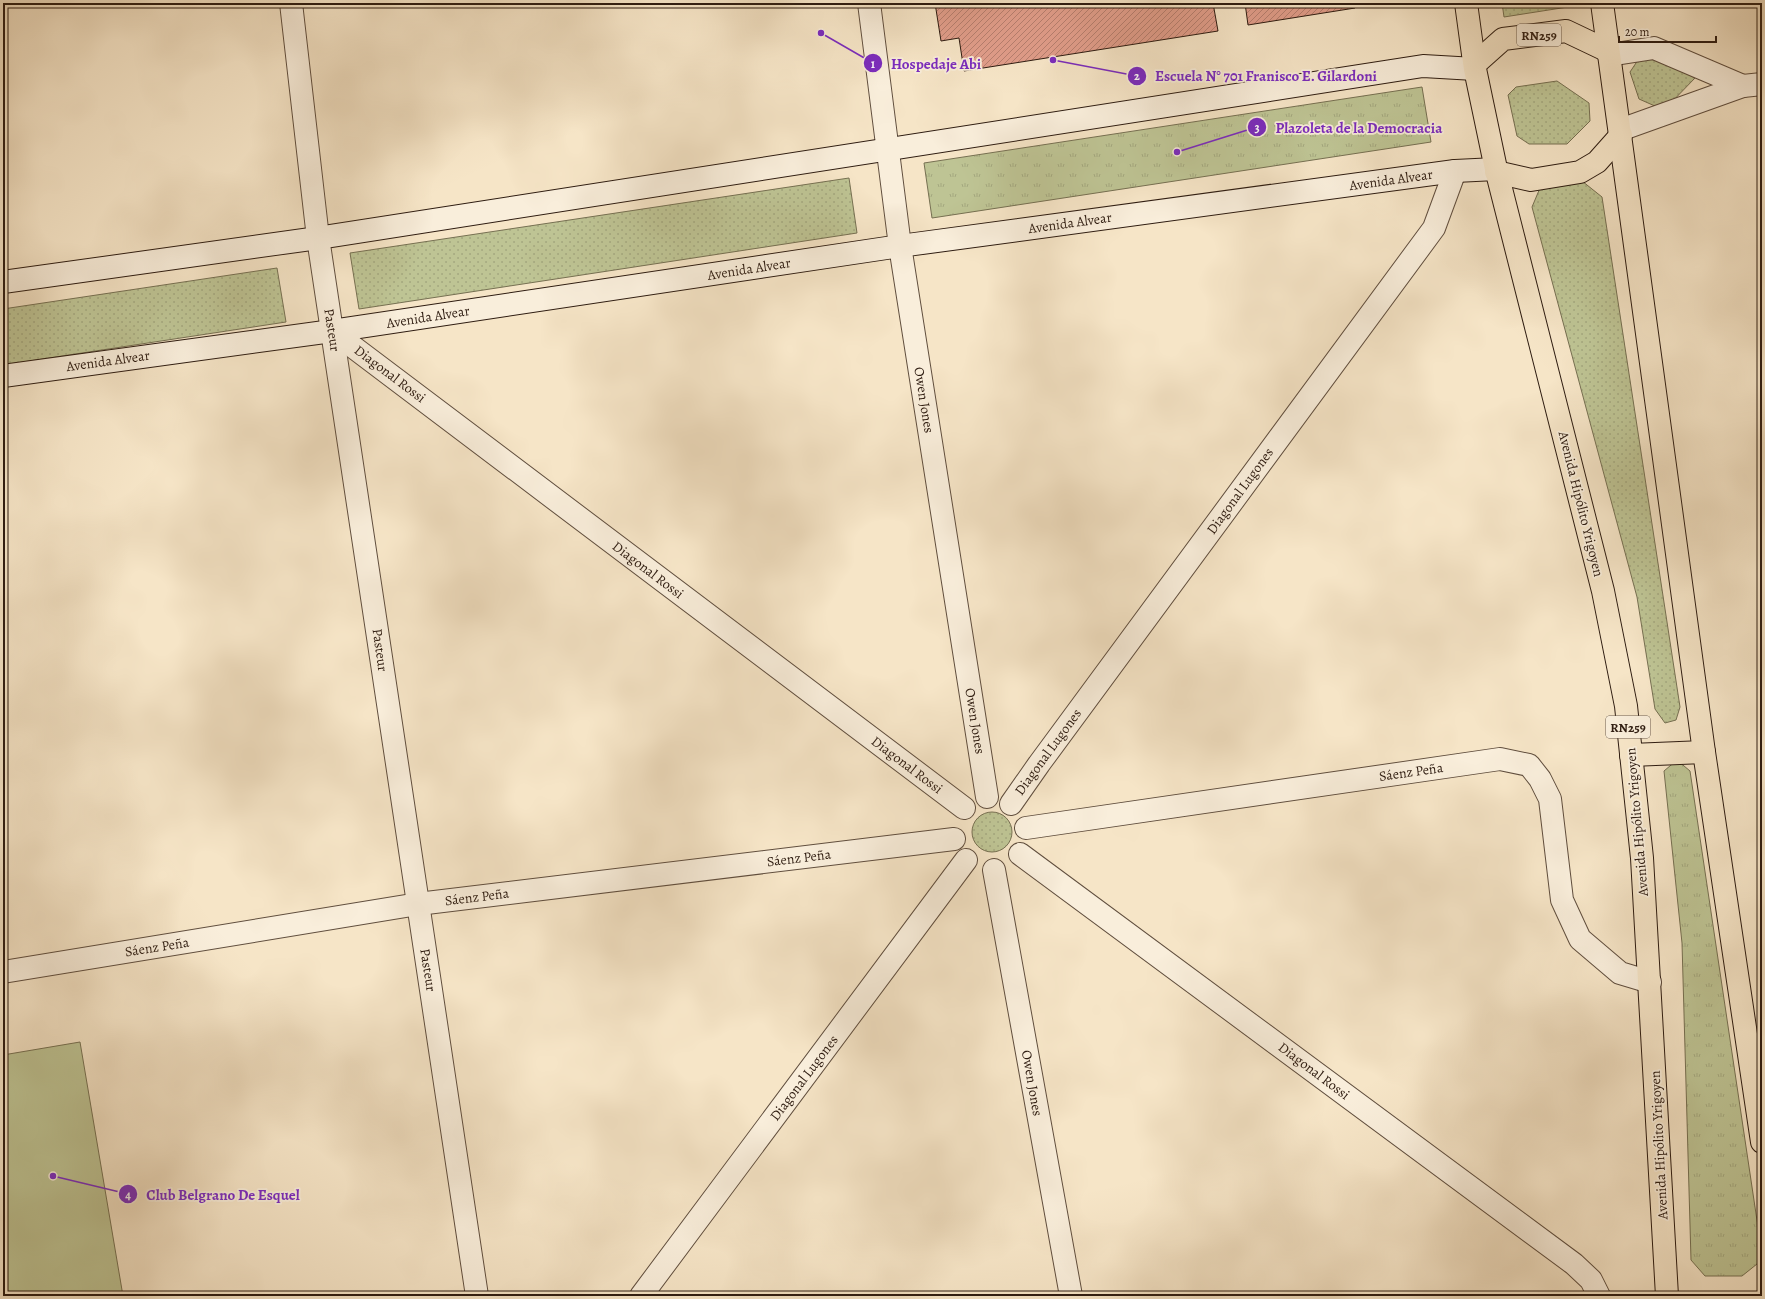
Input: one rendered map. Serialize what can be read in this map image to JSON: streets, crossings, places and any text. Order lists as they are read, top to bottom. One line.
{"streets":{"highway":["RN259","Avenida Hipólito Yrigoyen"],"street":["Avenida Alvear","Pasteur","Diagonal Rossi","Owen Jones","Diagonal Lugones","Sáenz Peña"]},"crossings":[["RN259","Avenida Alvear"],["RN259","Avenida Hipólito Yrigoyen"],["Avenida Alvear","Pasteur"],["Avenida Alvear","Diagonal Rossi"],["Avenida Alvear","Owen Jones"],["Avenida Alvear","Diagonal Lugones"],["Avenida Alvear","Avenida Hipólito Yrigoyen"],["Pasteur","Diagonal Rossi"],["Pasteur","Sáenz Peña"],["Diagonal Rossi","Owen Jones"],["Diagonal Rossi","Diagonal Lugones"],["Diagonal Rossi","Sáenz Peña"],["Owen Jones","Diagonal Lugones"],["Owen Jones","Sáenz Peña"],["Diagonal Lugones","Sáenz Peña"],["Avenida Hipólito Yrigoyen","Sáenz Peña"]],"places":["Hospedaje Abi","Escuela N° 701 Franisco E. Gilardoni","Plazoleta de la Democracia","Club Belgrano De Esquel"],"scale_bar":"20 m"}
